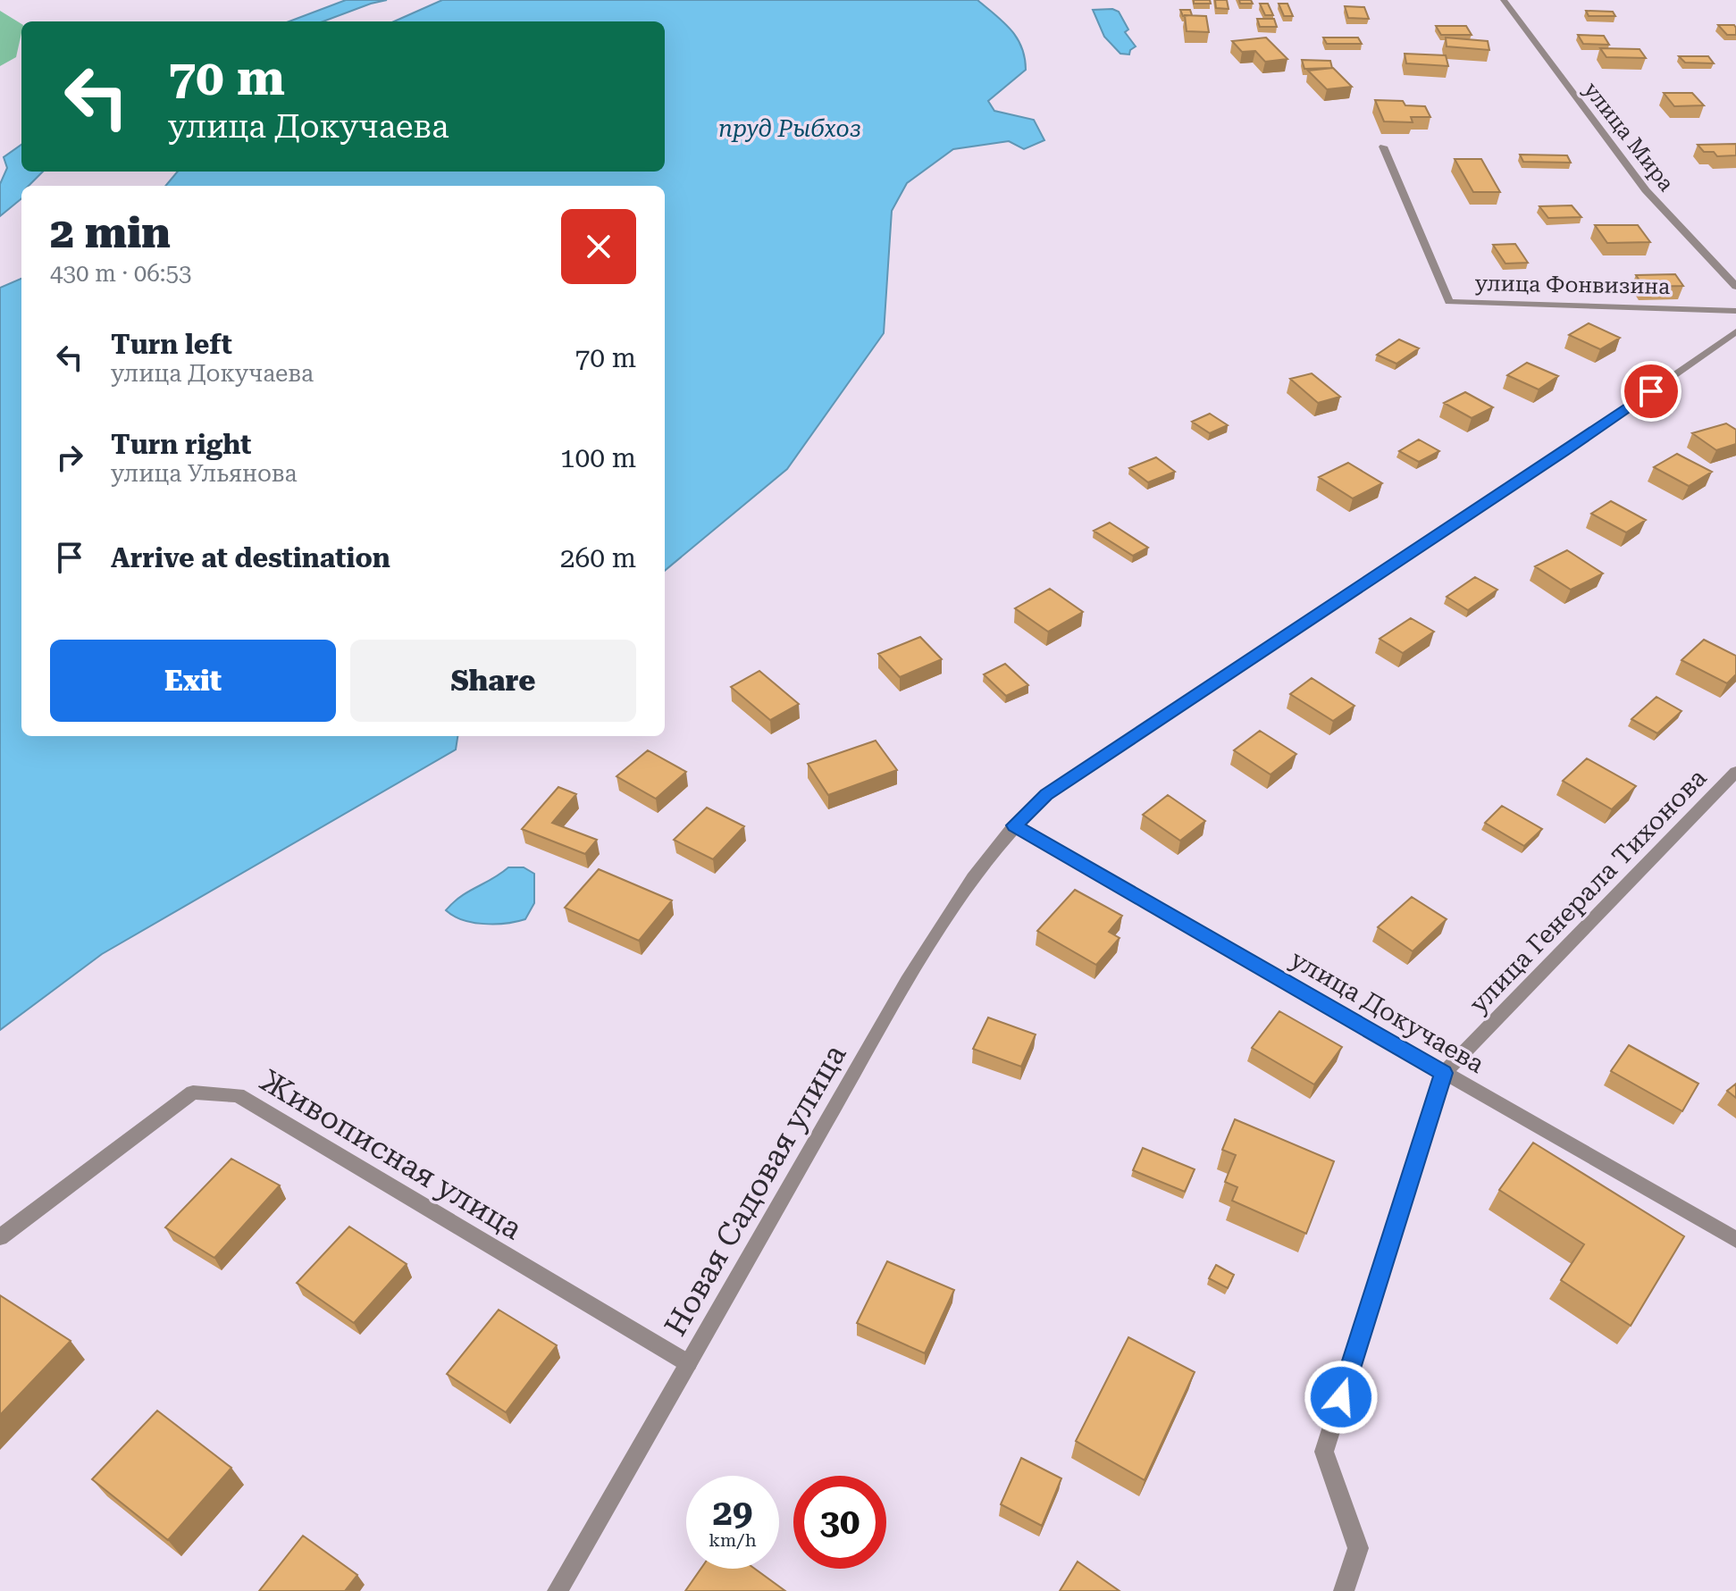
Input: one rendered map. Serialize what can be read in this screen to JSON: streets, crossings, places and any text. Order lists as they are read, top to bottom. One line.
{"streets":{"street":["улица Мира","улица Фонвизина","улица Генерала Тихонова","улица Докучаева","Живописная улица","Новая Садовая улица"]},"crossings":[["улица Генерала Тихонова","улица Докучаева"],["улица Докучаева","Новая Садовая улица"],["Живописная улица","Новая Садовая улица"]],"water":["пруд Рыбхоз"],"page":{"turn":["70 m","улица Докучаева"],"heading":["2 min","430 m · 06:53"],"list":[{"name":"Turn left","note":"улица Докучаева","value":"70 m"},{"name":"Turn right","note":"улица Ульянова","value":"100 m"},{"name":"Arrive at destination","value":"260 m"}],"buttons":["Exit","Share"],"speed":"29 km/h","limit":"30"}}
